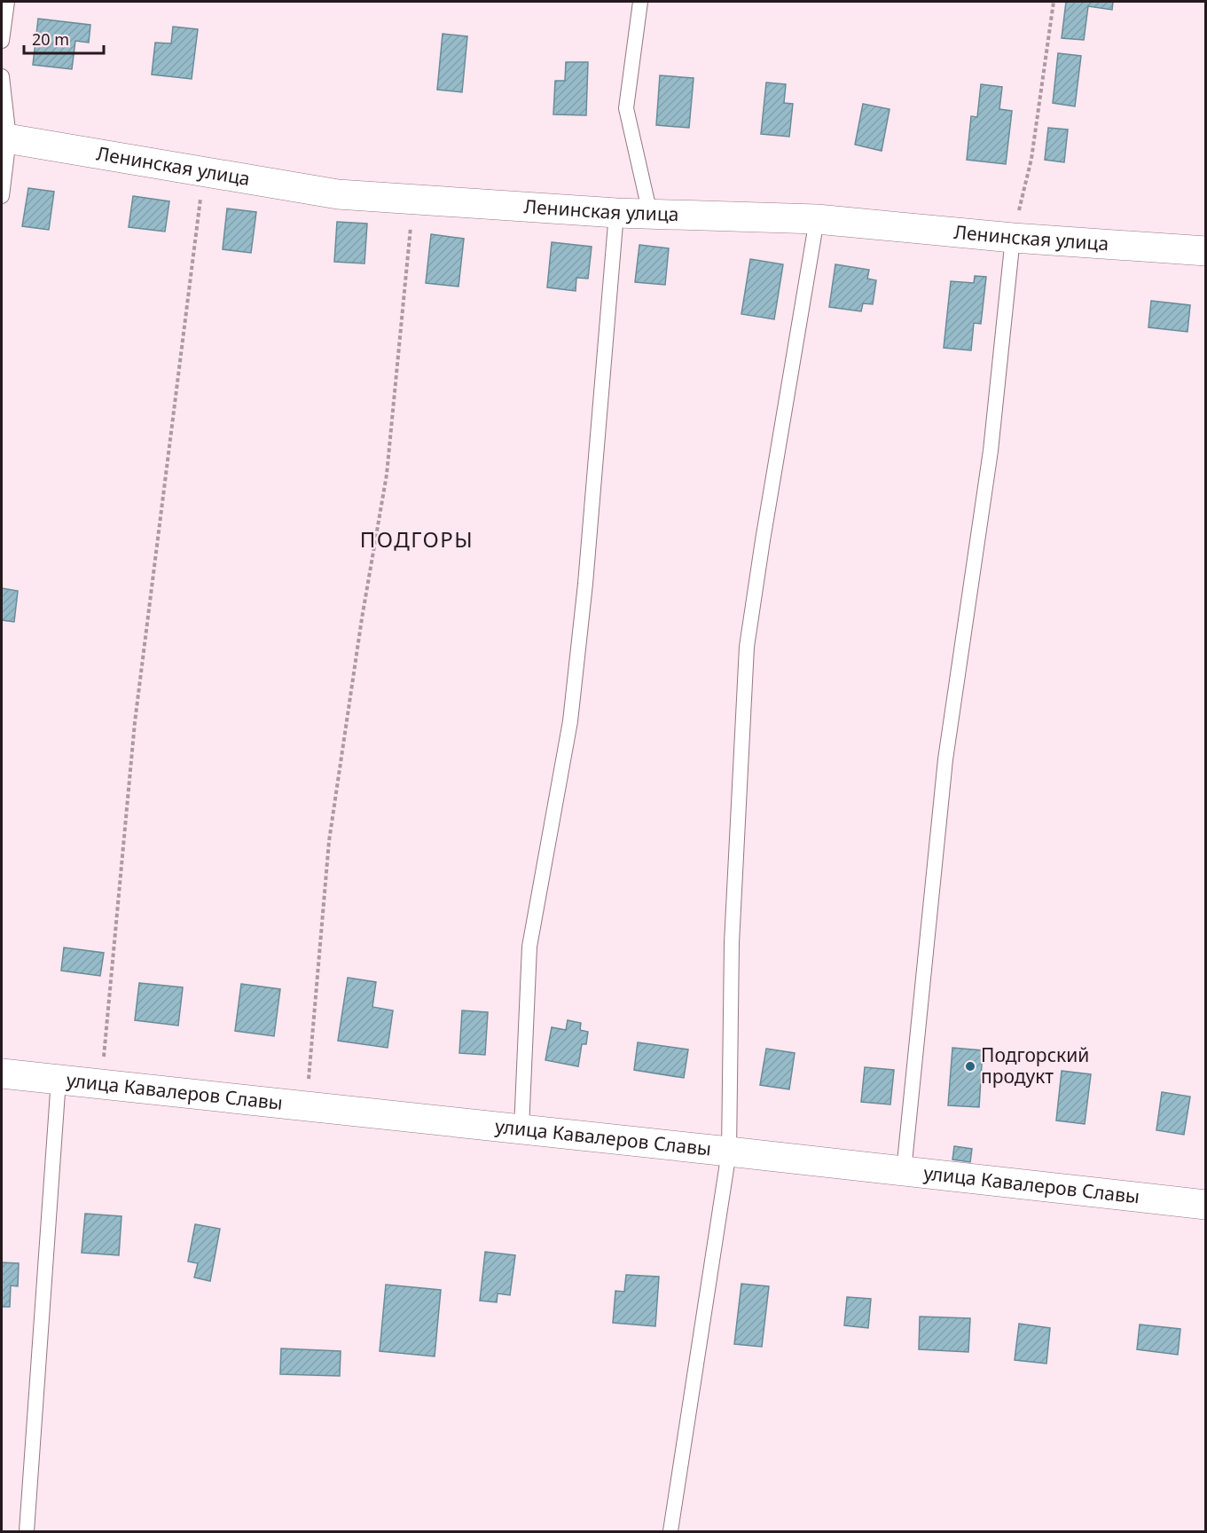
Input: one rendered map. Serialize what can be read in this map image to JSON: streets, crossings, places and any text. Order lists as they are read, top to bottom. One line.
{"streets":{"street":["Ленинская улица","улица Кавалеров Славы"]},"districts":["ПОДГОРЫ"],"places":["Подгорский продукт"],"scale_bar":"20 m"}
